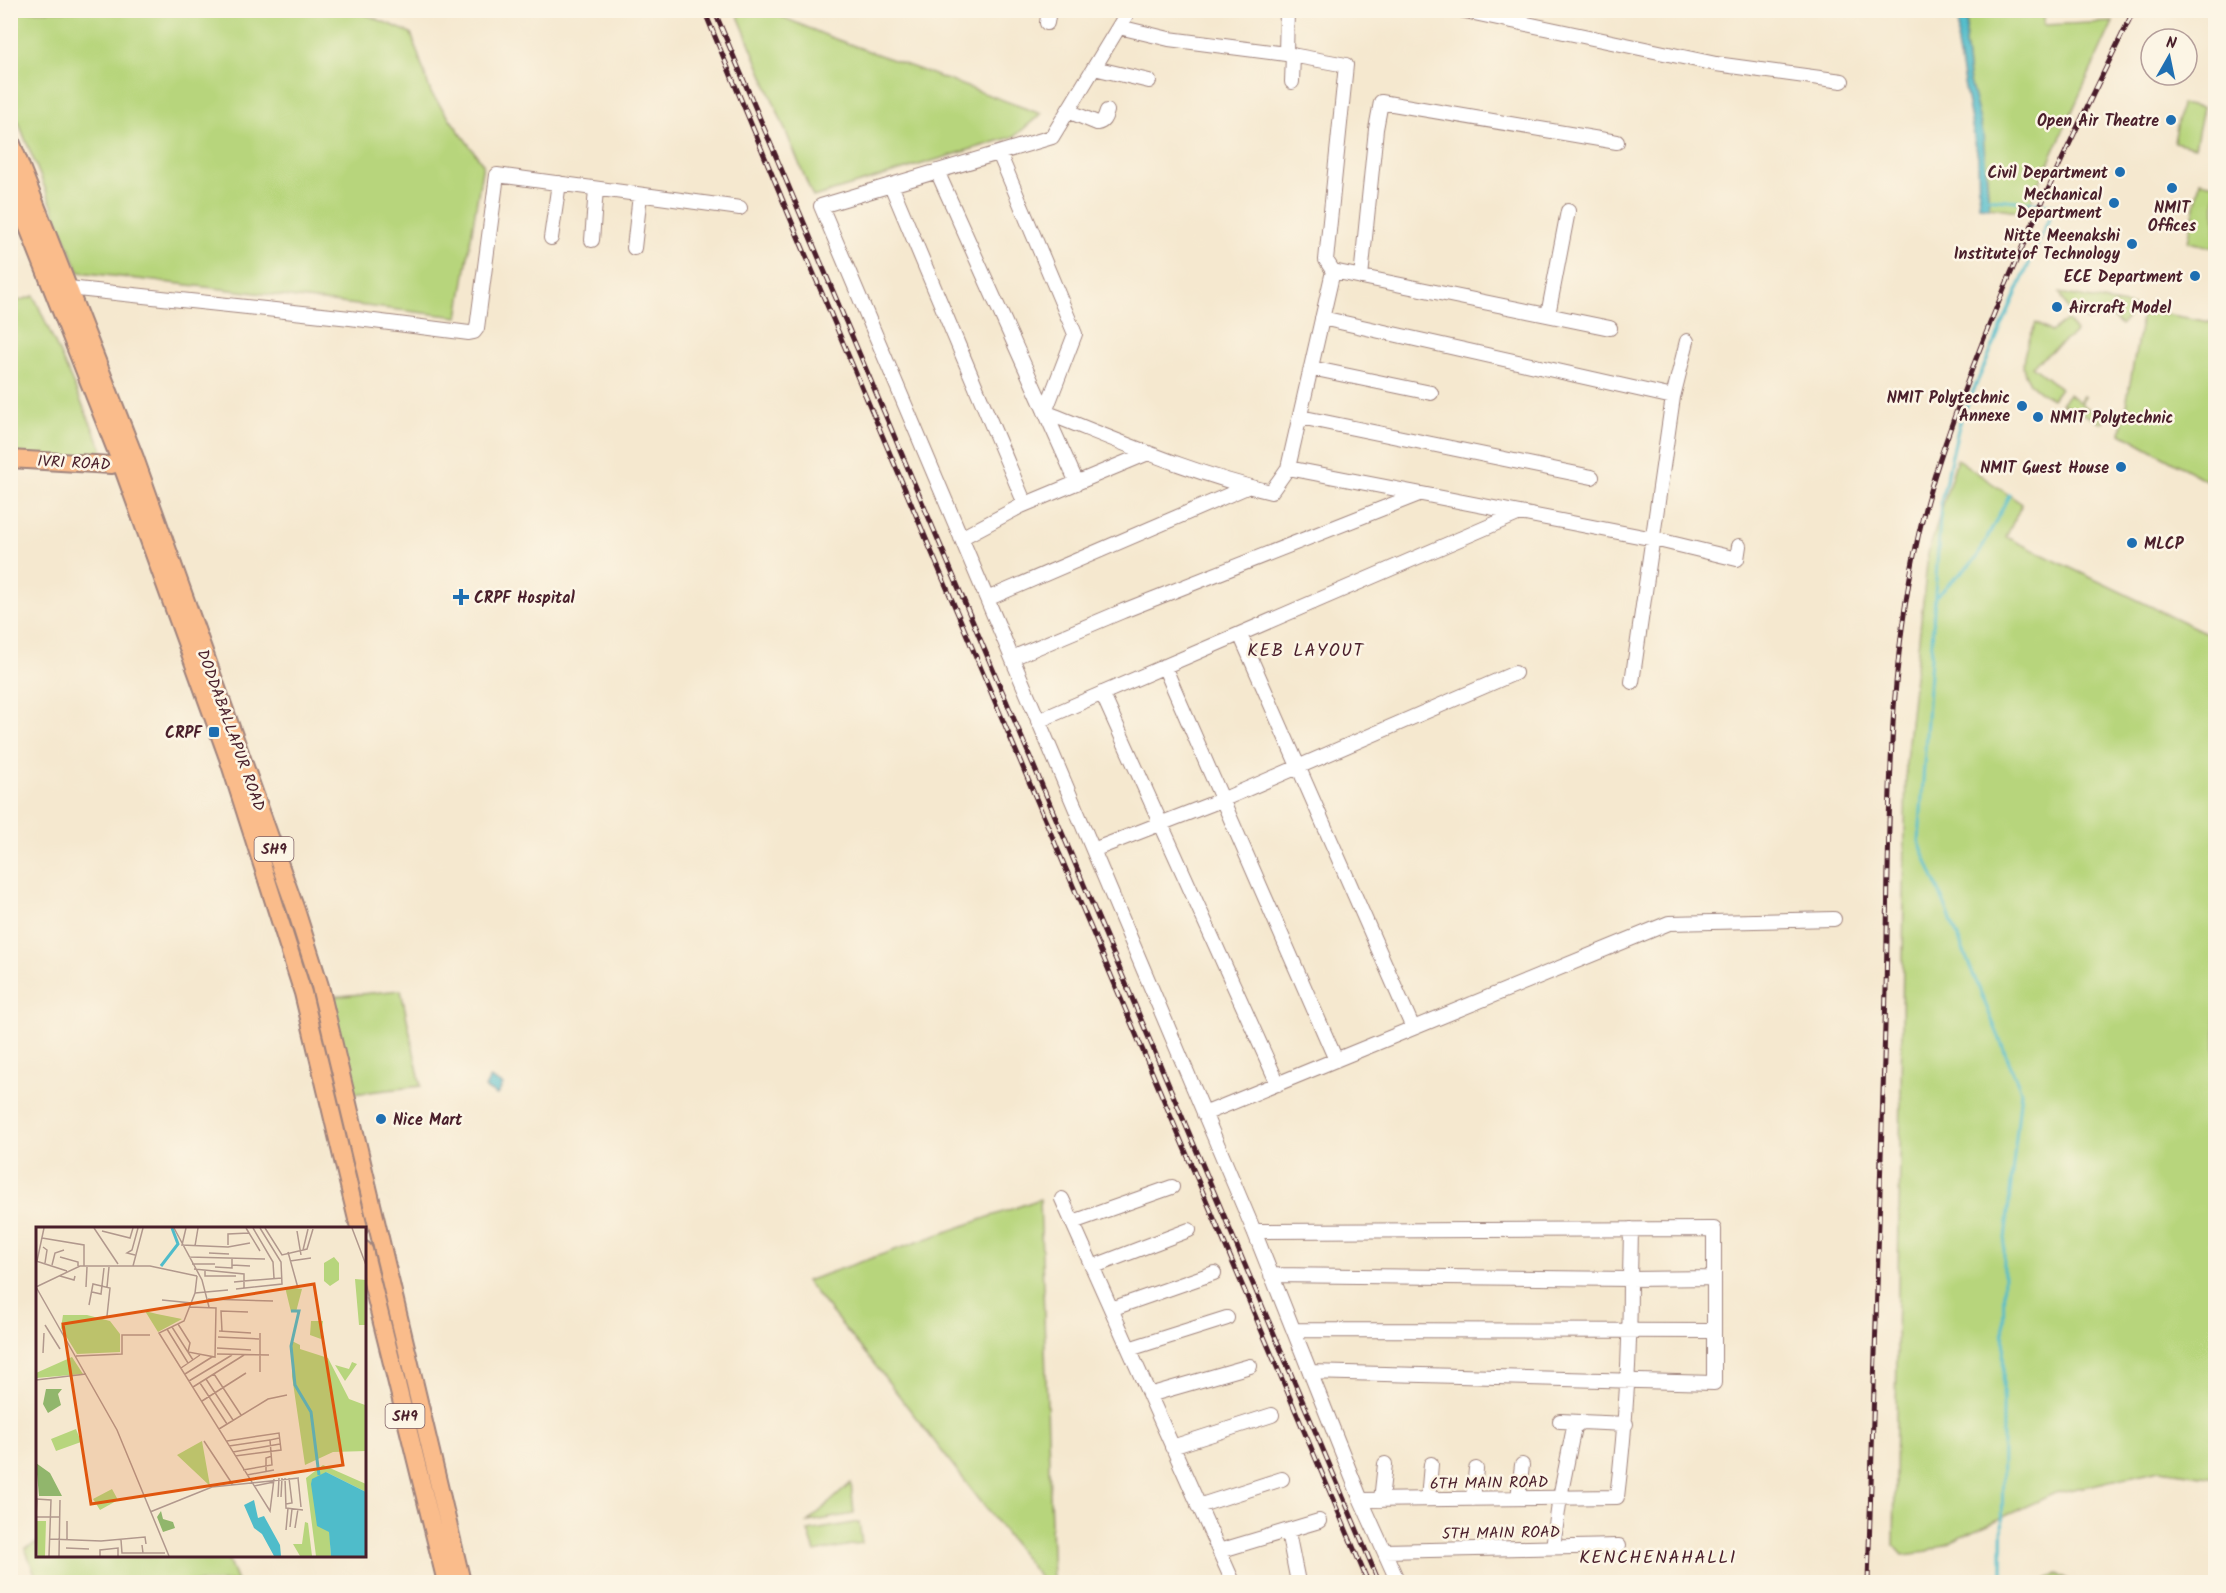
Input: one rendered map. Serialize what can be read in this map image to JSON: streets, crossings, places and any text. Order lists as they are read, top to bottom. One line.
{"streets":{"main road":["IVRI ROAD","DODDABALLAPUR ROAD","SH9"],"street":["6TH MAIN ROAD","5TH MAIN ROAD"]},"crossings":[["IVRI ROAD","DODDABALLAPUR ROAD"]],"districts":["KEB LAYOUT","KENCHENAHALLI"],"places":{"other":["Open Air Theatre","Civil Department","NMIT Offices","Mechanical Department","Nitte Meenakshi Institute of Technology","ECE Department","Aircraft Model","NMIT Polytechnic Annexe","NMIT Polytechnic","NMIT Guest House","MLCP","Nice Mart"],"health":["CRPF Hospital"],"transit":["CRPF"]},"north":"top"}
